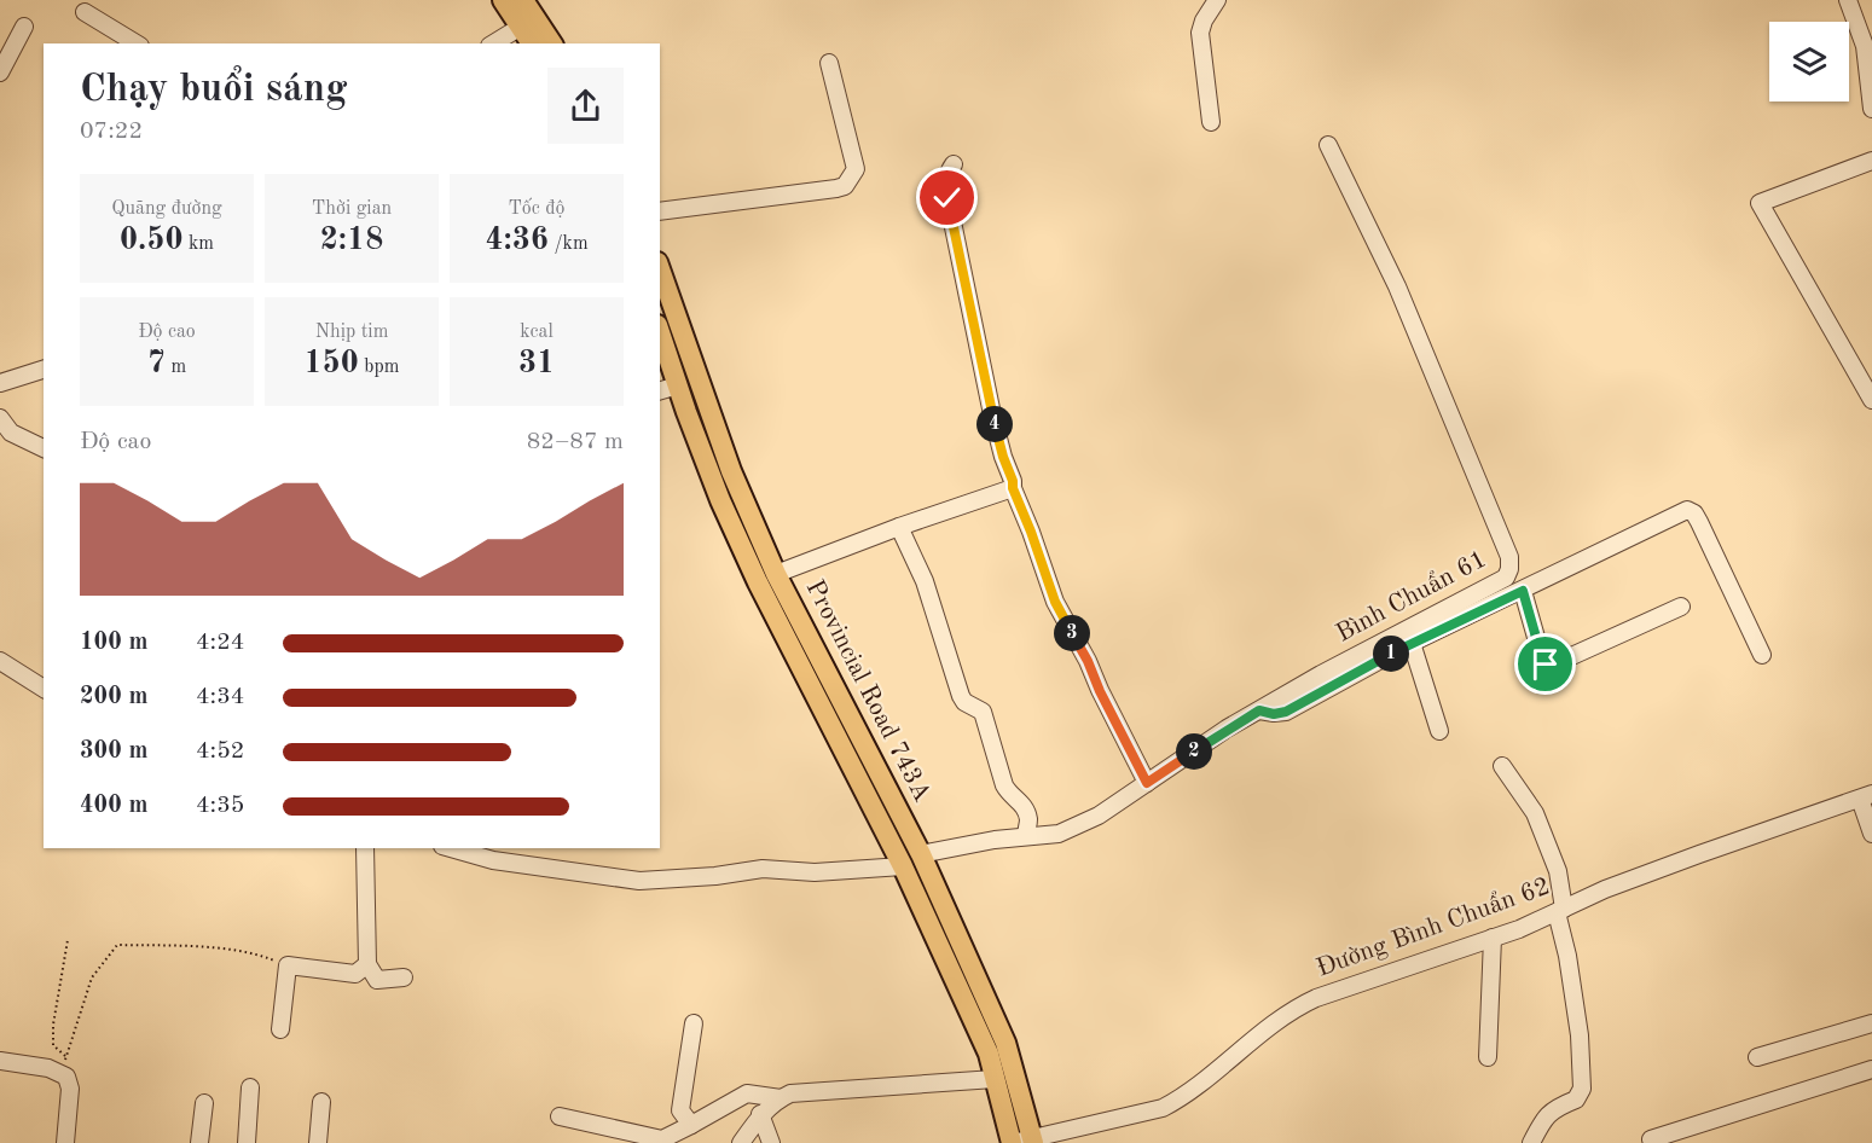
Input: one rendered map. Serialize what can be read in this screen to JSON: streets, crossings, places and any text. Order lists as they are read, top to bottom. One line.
{"streets":{"main road":["Provincial Road 743A"],"street":["Bình Chuẩn 61","Đường Bình Chuẩn 62"]},"crossings":[["Bình Chuẩn 61","Provincial Road 743A"],["Provincial Road 743A","Đường Bình Chuẩn 62"]],"page":{"heading":["Chạy buổi sáng","07:22"],"stats":[["Quãng đường","0.50 km"],["Thời gian","2:18"],["Tốc độ","4:36 /km"],["Độ cao","7 m"],["Nhịp tim","150 bpm"],["kcal","31"]],"pins":["4","3","1","2"],"chart":["Độ cao","82–87 m"],"list":[{"name":"100 m","note":"4:24"},{"name":"200 m","note":"4:34"},{"name":"300 m","note":"4:52"},{"name":"400 m","note":"4:35"}]}}
